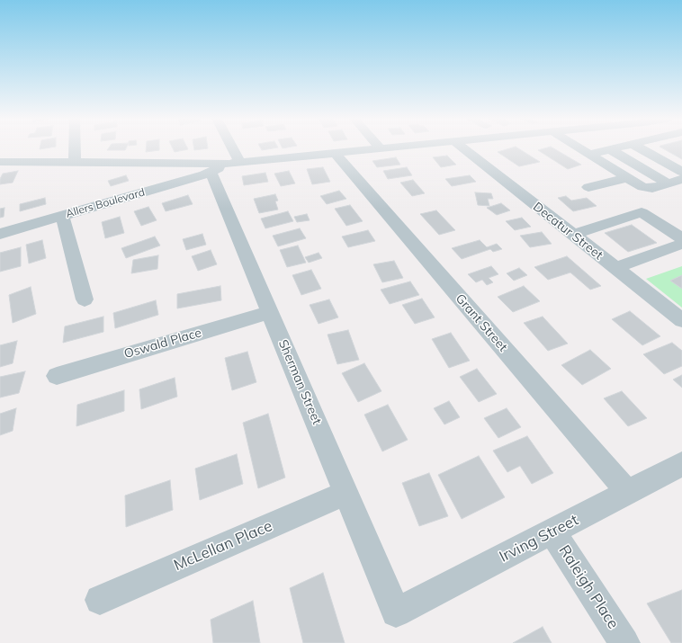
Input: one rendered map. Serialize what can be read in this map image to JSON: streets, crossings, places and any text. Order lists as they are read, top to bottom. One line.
{"streets":{"street":["Allers Boulevard","Decatur Street","Grant Street","Oswald Place","Sherman Street","Irving Street","McLellan Place","Raleigh Place"]},"crossings":[["Allers Boulevard","Sherman Street"],["Grant Street","Irving Street"],["Oswald Place","Sherman Street"],["Sherman Street","Irving Street"],["Sherman Street","McLellan Place"],["Irving Street","Raleigh Place"]]}
